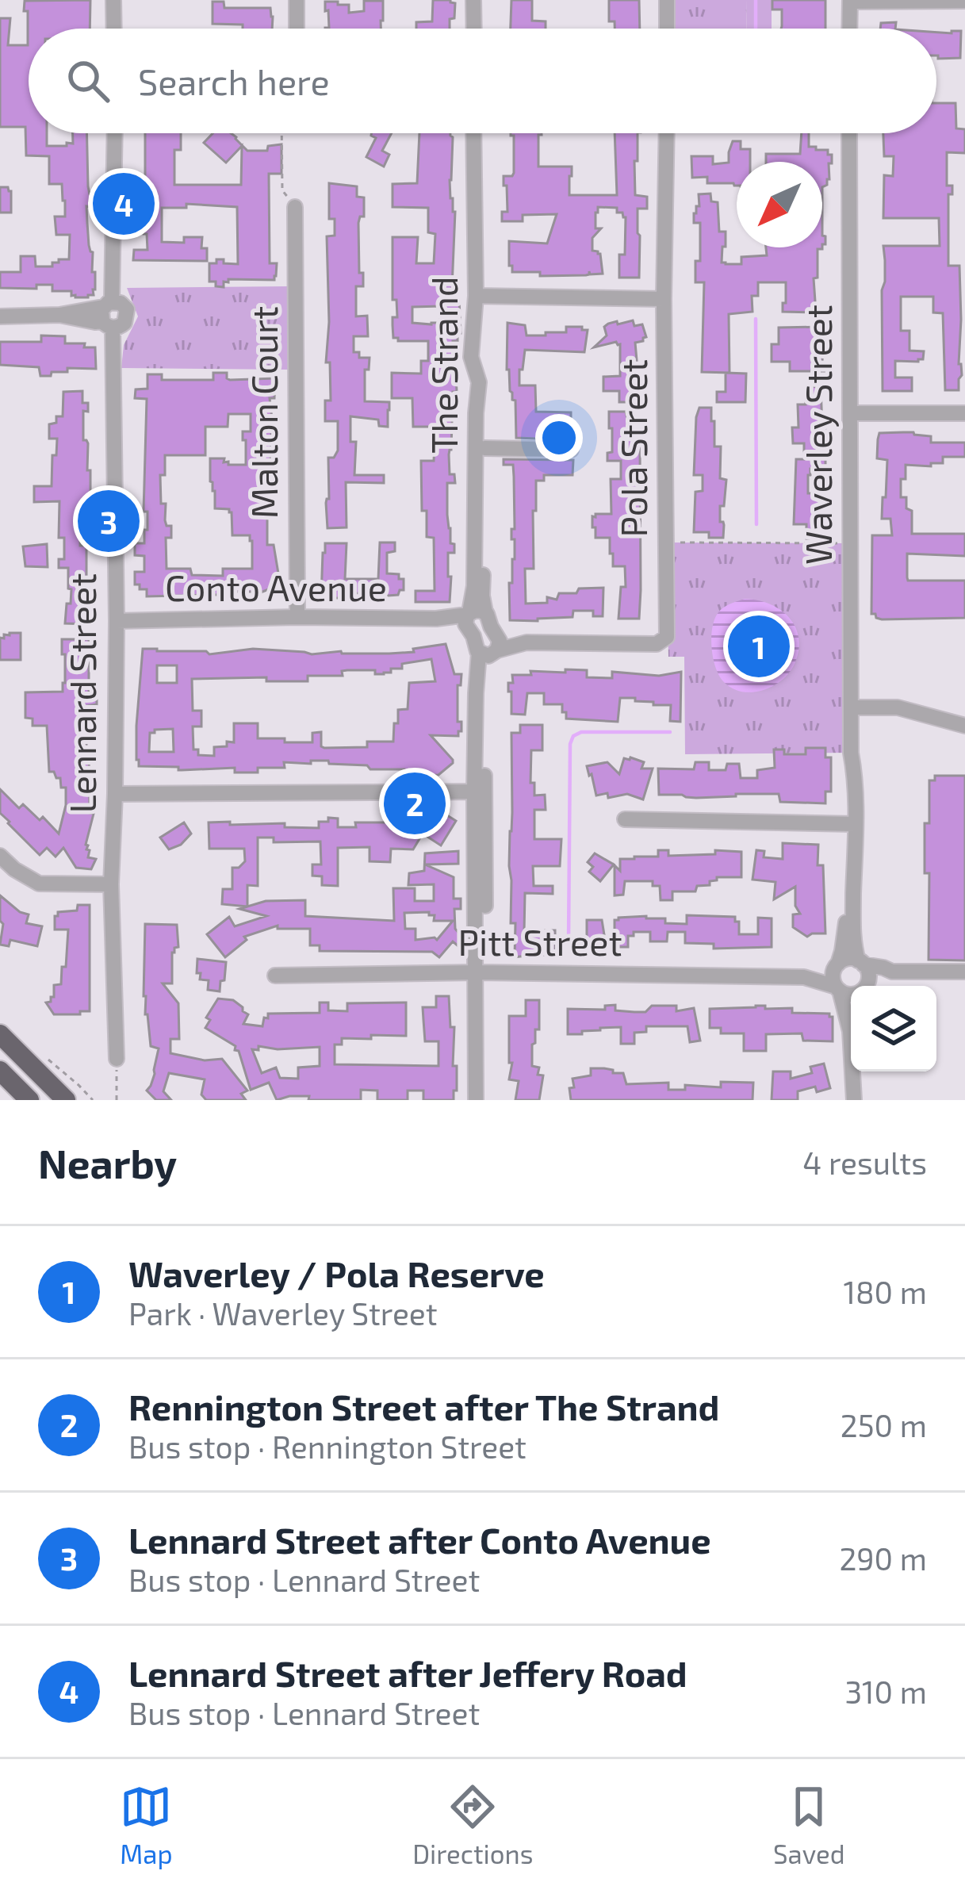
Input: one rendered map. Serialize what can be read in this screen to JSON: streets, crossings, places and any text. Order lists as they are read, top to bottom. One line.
{"streets":{"street":["The Strand","Malton Court","Waverley Street","Pola Street","Conto Avenue","Lennard Street","Pitt Street"]},"crossings":[["The Strand","Conto Avenue"],["Malton Court","Conto Avenue"],["Waverley Street","Pitt Street"],["Conto Avenue","Lennard Street"]],"north":"bottom left","page":{"search":"Search here","pins":["4","3","1","2"],"heading":["Nearby","4 results"],"list":[{"mark":"1","name":"Waverley / Pola Reserve","note":"Park · Waverley Street","value":"180 m"},{"mark":"2","name":"Rennington Street after The Strand","note":"Bus stop · Rennington Street","value":"250 m"},{"mark":"3","name":"Lennard Street after Conto Avenue","note":"Bus stop · Lennard Street","value":"290 m"},{"mark":"4","name":"Lennard Street after Jeffery Road","note":"Bus stop · Lennard Street","value":"310 m"}],"nav":["Map","Directions","Saved"]}}
